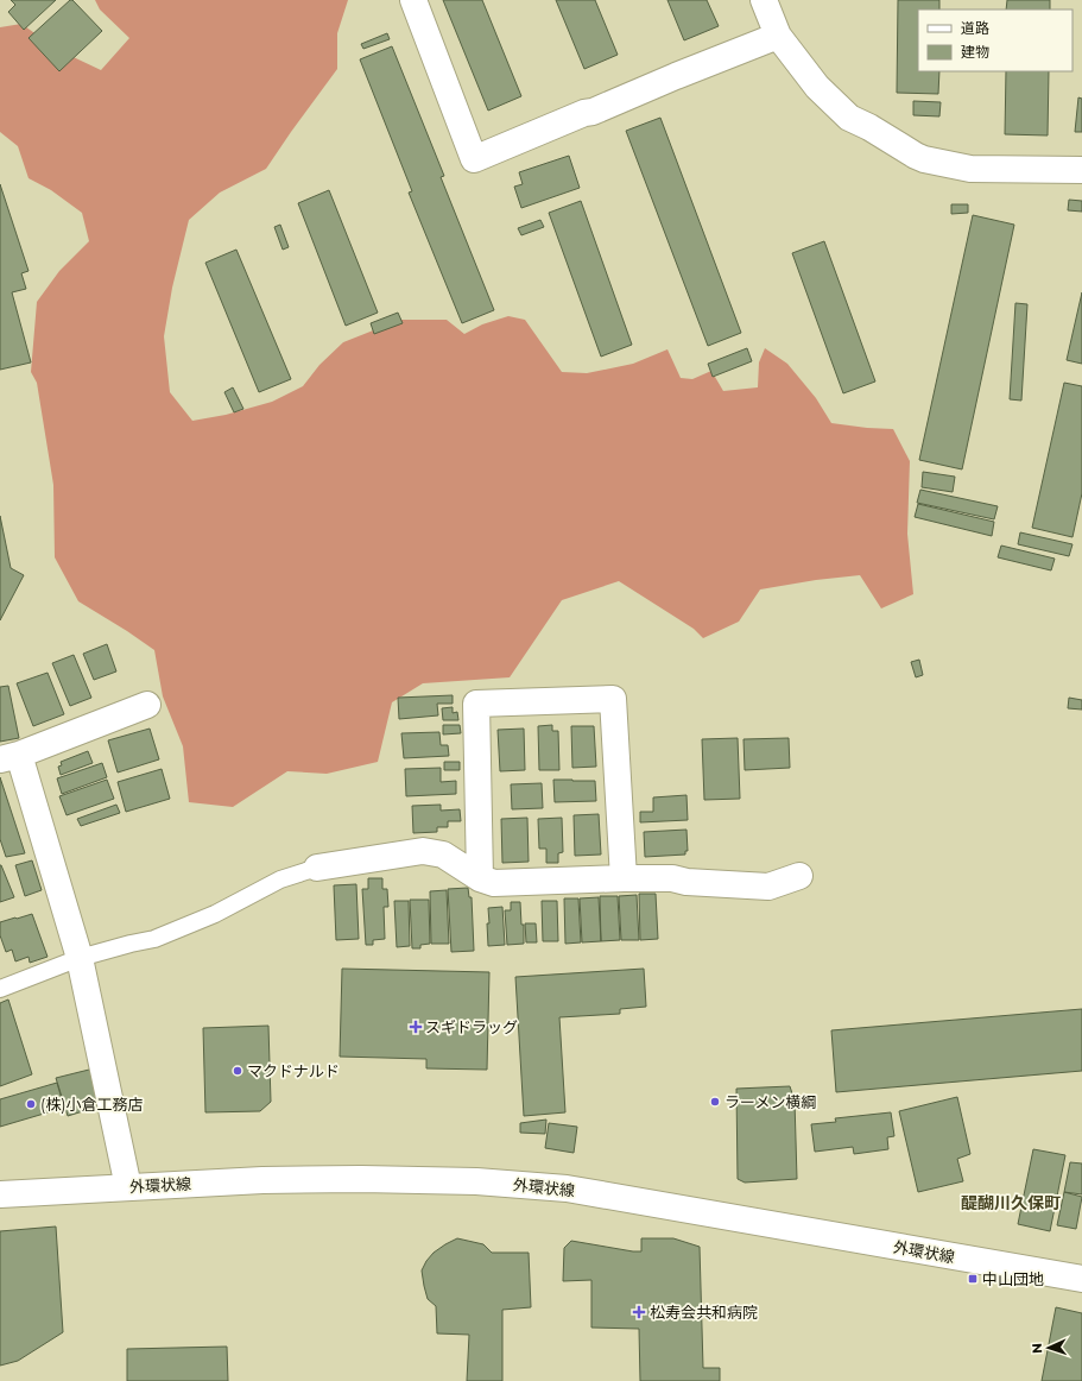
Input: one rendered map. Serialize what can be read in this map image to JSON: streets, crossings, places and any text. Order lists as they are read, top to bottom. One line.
{"streets":{"street":["外環状線"]},"districts":["醍醐川久保町"],"places":{"health":["スギドラッグ","松寿会共和病院"],"other":["マクドナルド","ラーメン横綱","(株)小倉工務店"],"transit":["中山団地"]},"legend":["道路","建物"],"north":"left"}
